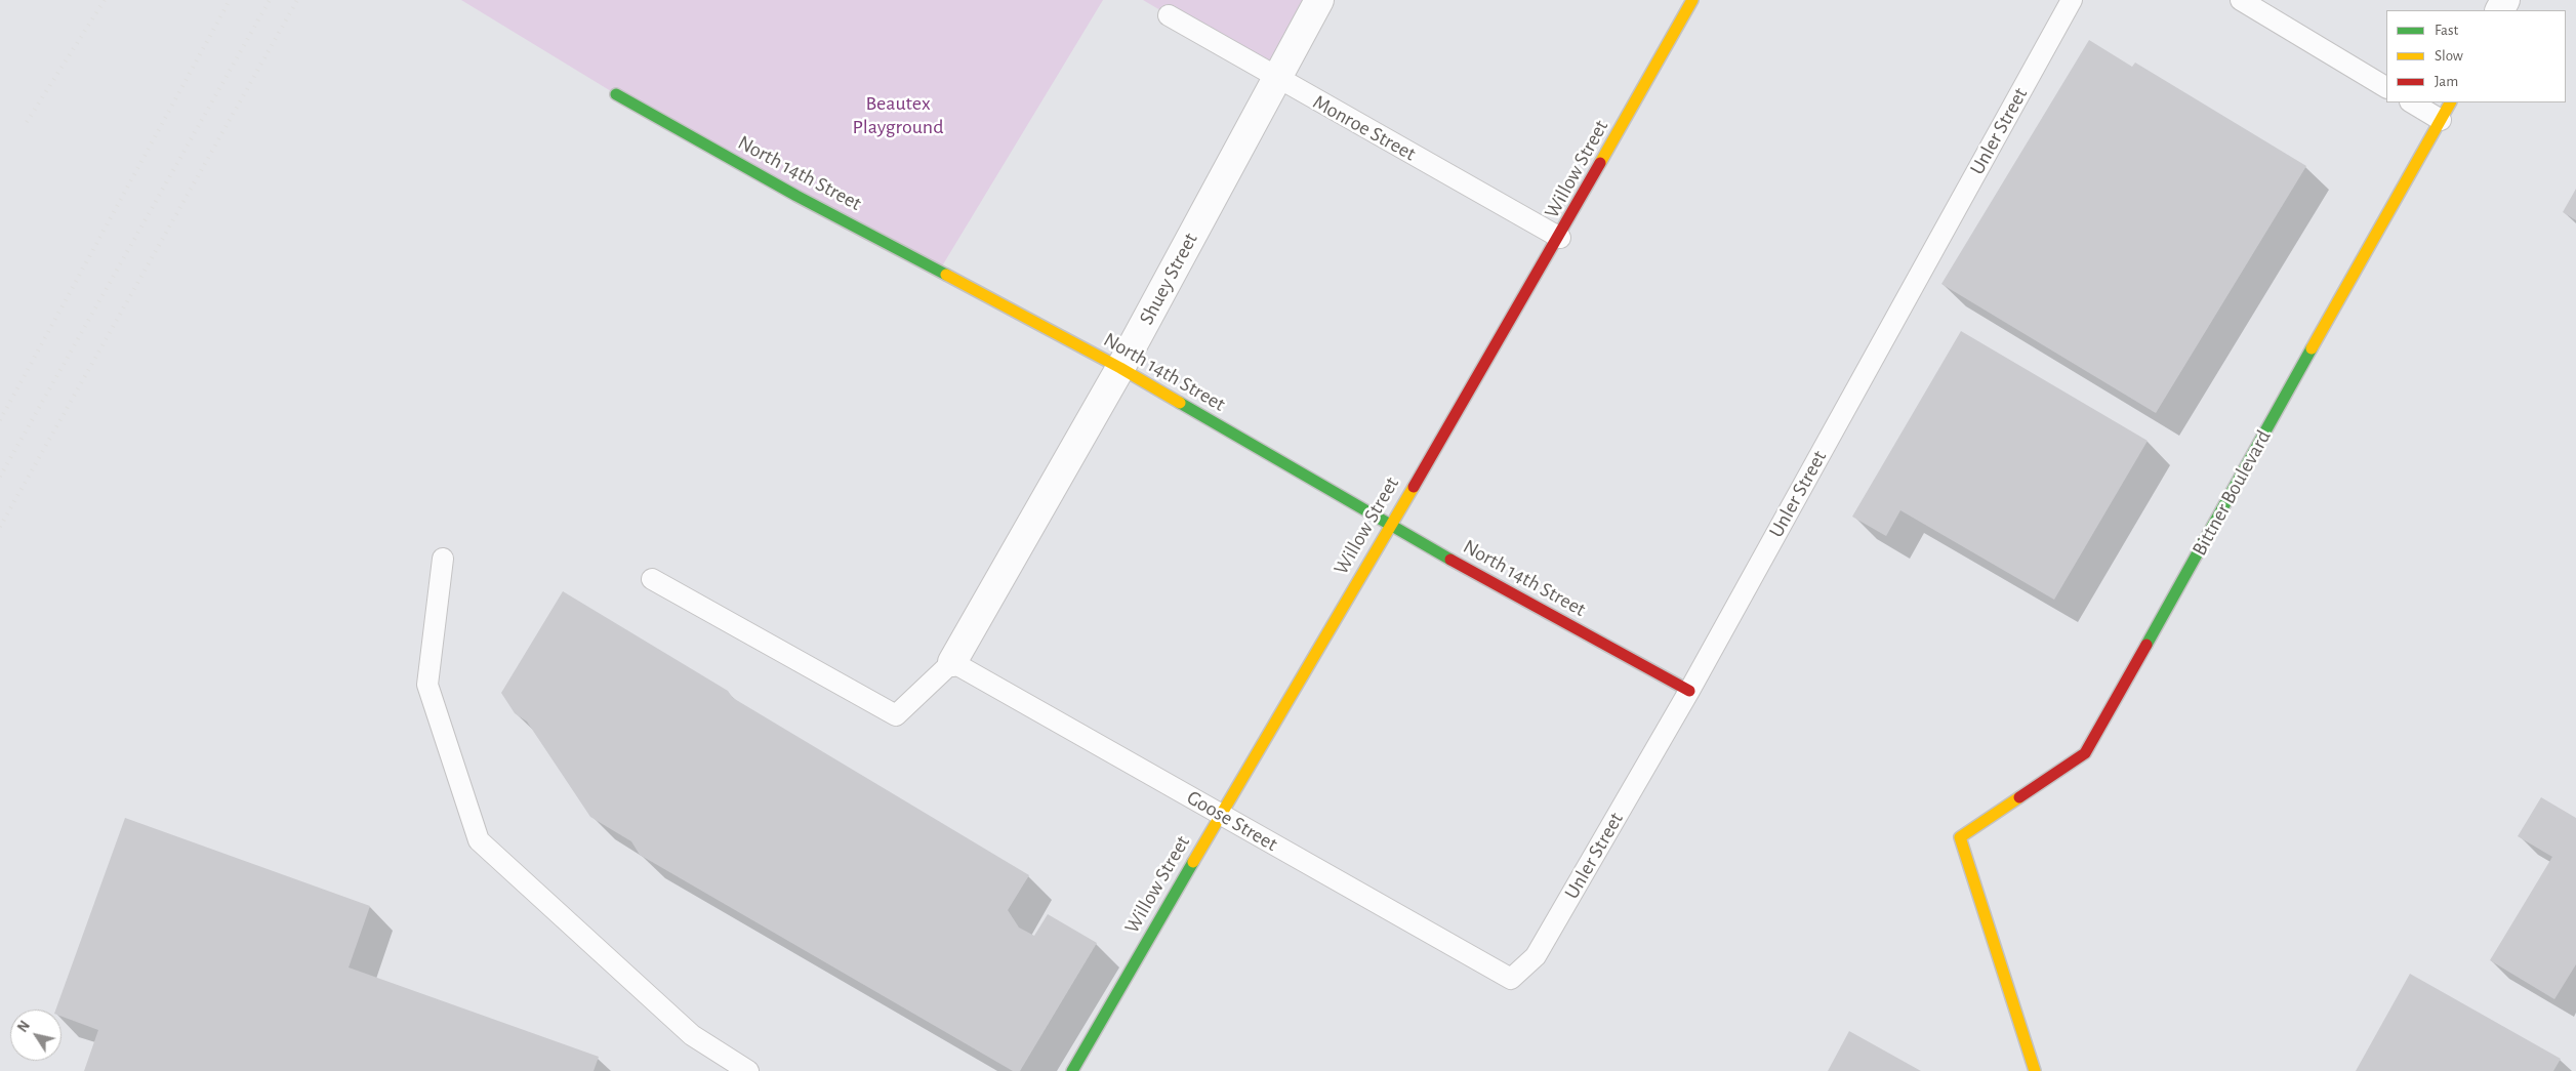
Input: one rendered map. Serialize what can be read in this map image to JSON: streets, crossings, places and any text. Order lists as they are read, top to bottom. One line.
{"streets":{"street":["Willow Street","North 14th Street","Shuey Street","Bittner Boulevard"],"lane":["Monroe Street","Unler Street","Goose Street"]},"crossings":[["Monroe Street","Willow Street"],["Monroe Street","Shuey Street"],["Unler Street","North 14th Street"],["Unler Street","Goose Street"],["Willow Street","North 14th Street"],["Willow Street","Goose Street"],["North 14th Street","Shuey Street"],["Shuey Street","Goose Street"]],"parks":["Beautex Playground"],"legend":["Fast","Slow","Jam"],"north":"top left"}
